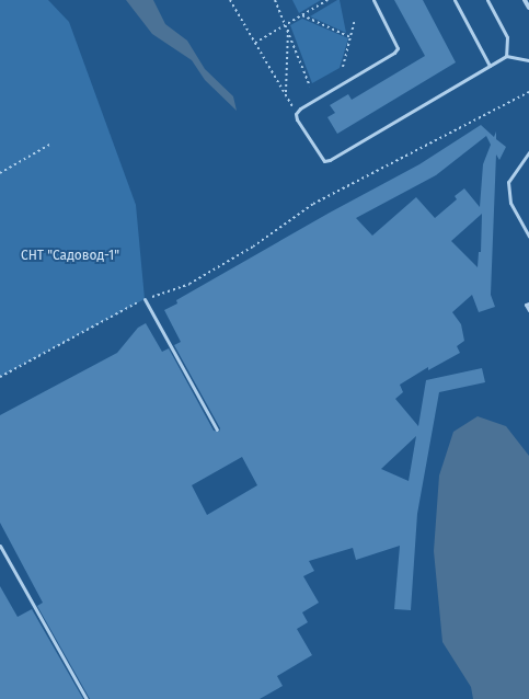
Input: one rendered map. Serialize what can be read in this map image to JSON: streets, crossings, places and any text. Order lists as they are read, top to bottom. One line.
{"parks":["СНТ \"Садовод-1\""]}
